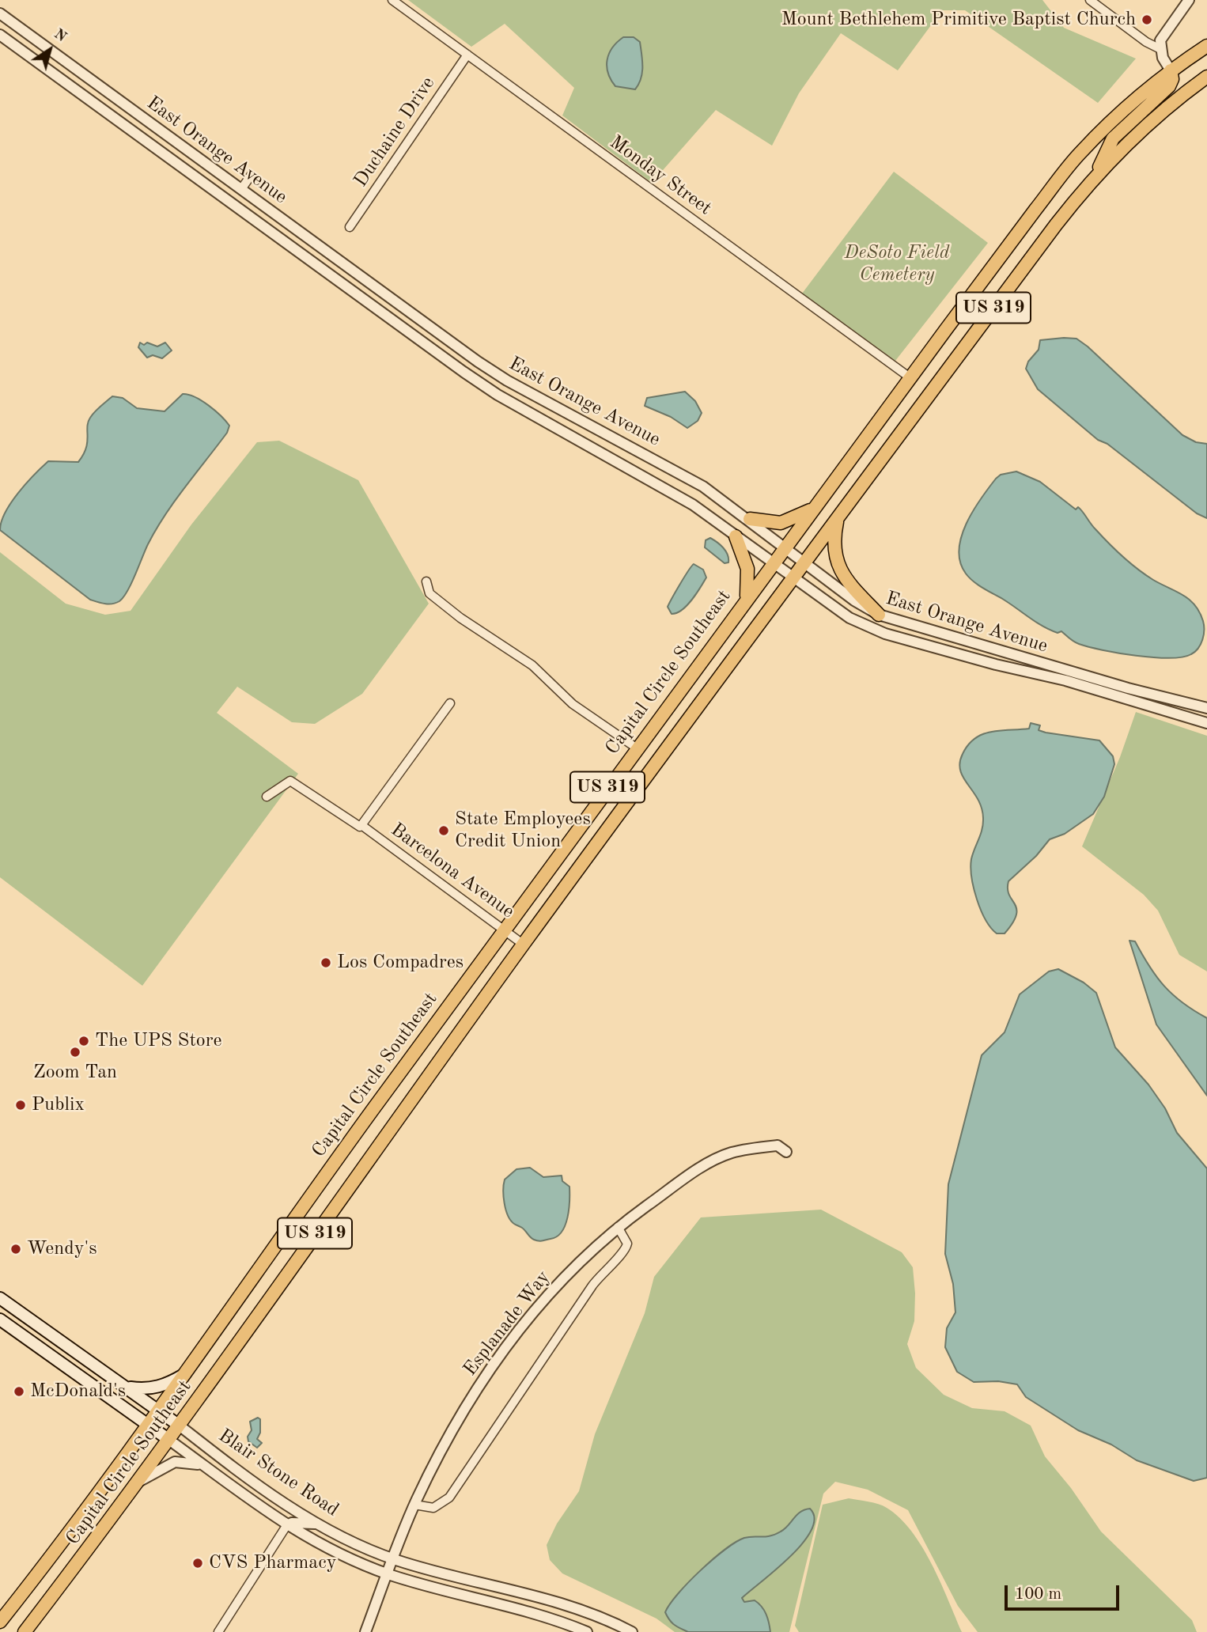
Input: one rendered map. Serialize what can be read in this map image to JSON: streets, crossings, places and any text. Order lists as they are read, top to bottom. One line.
{"streets":{"main road":["US 319","Capital Circle Southeast","Blair Stone Road"],"street":["Duchaine Drive","East Orange Avenue","Monday Street","Barcelona Avenue","Esplanade Way"]},"crossings":[["Duchaine Drive","Monday Street"],["East Orange Avenue","Capital Circle Southeast"],["Monday Street","Capital Circle Southeast"],["Capital Circle Southeast","Barcelona Avenue"],["Capital Circle Southeast","Blair Stone Road"],["Esplanade Way","Blair Stone Road"]],"parks":["DeSoto Field Cemetery"],"places":["Mount Bethlehem Primitive Baptist Church","State Employees Credit Union","Los Compadres","The UPS Store","Zoom Tan","Publix","Wendy's","McDonald's","CVS Pharmacy"],"scale_bar":"100 m","north":"top right"}
